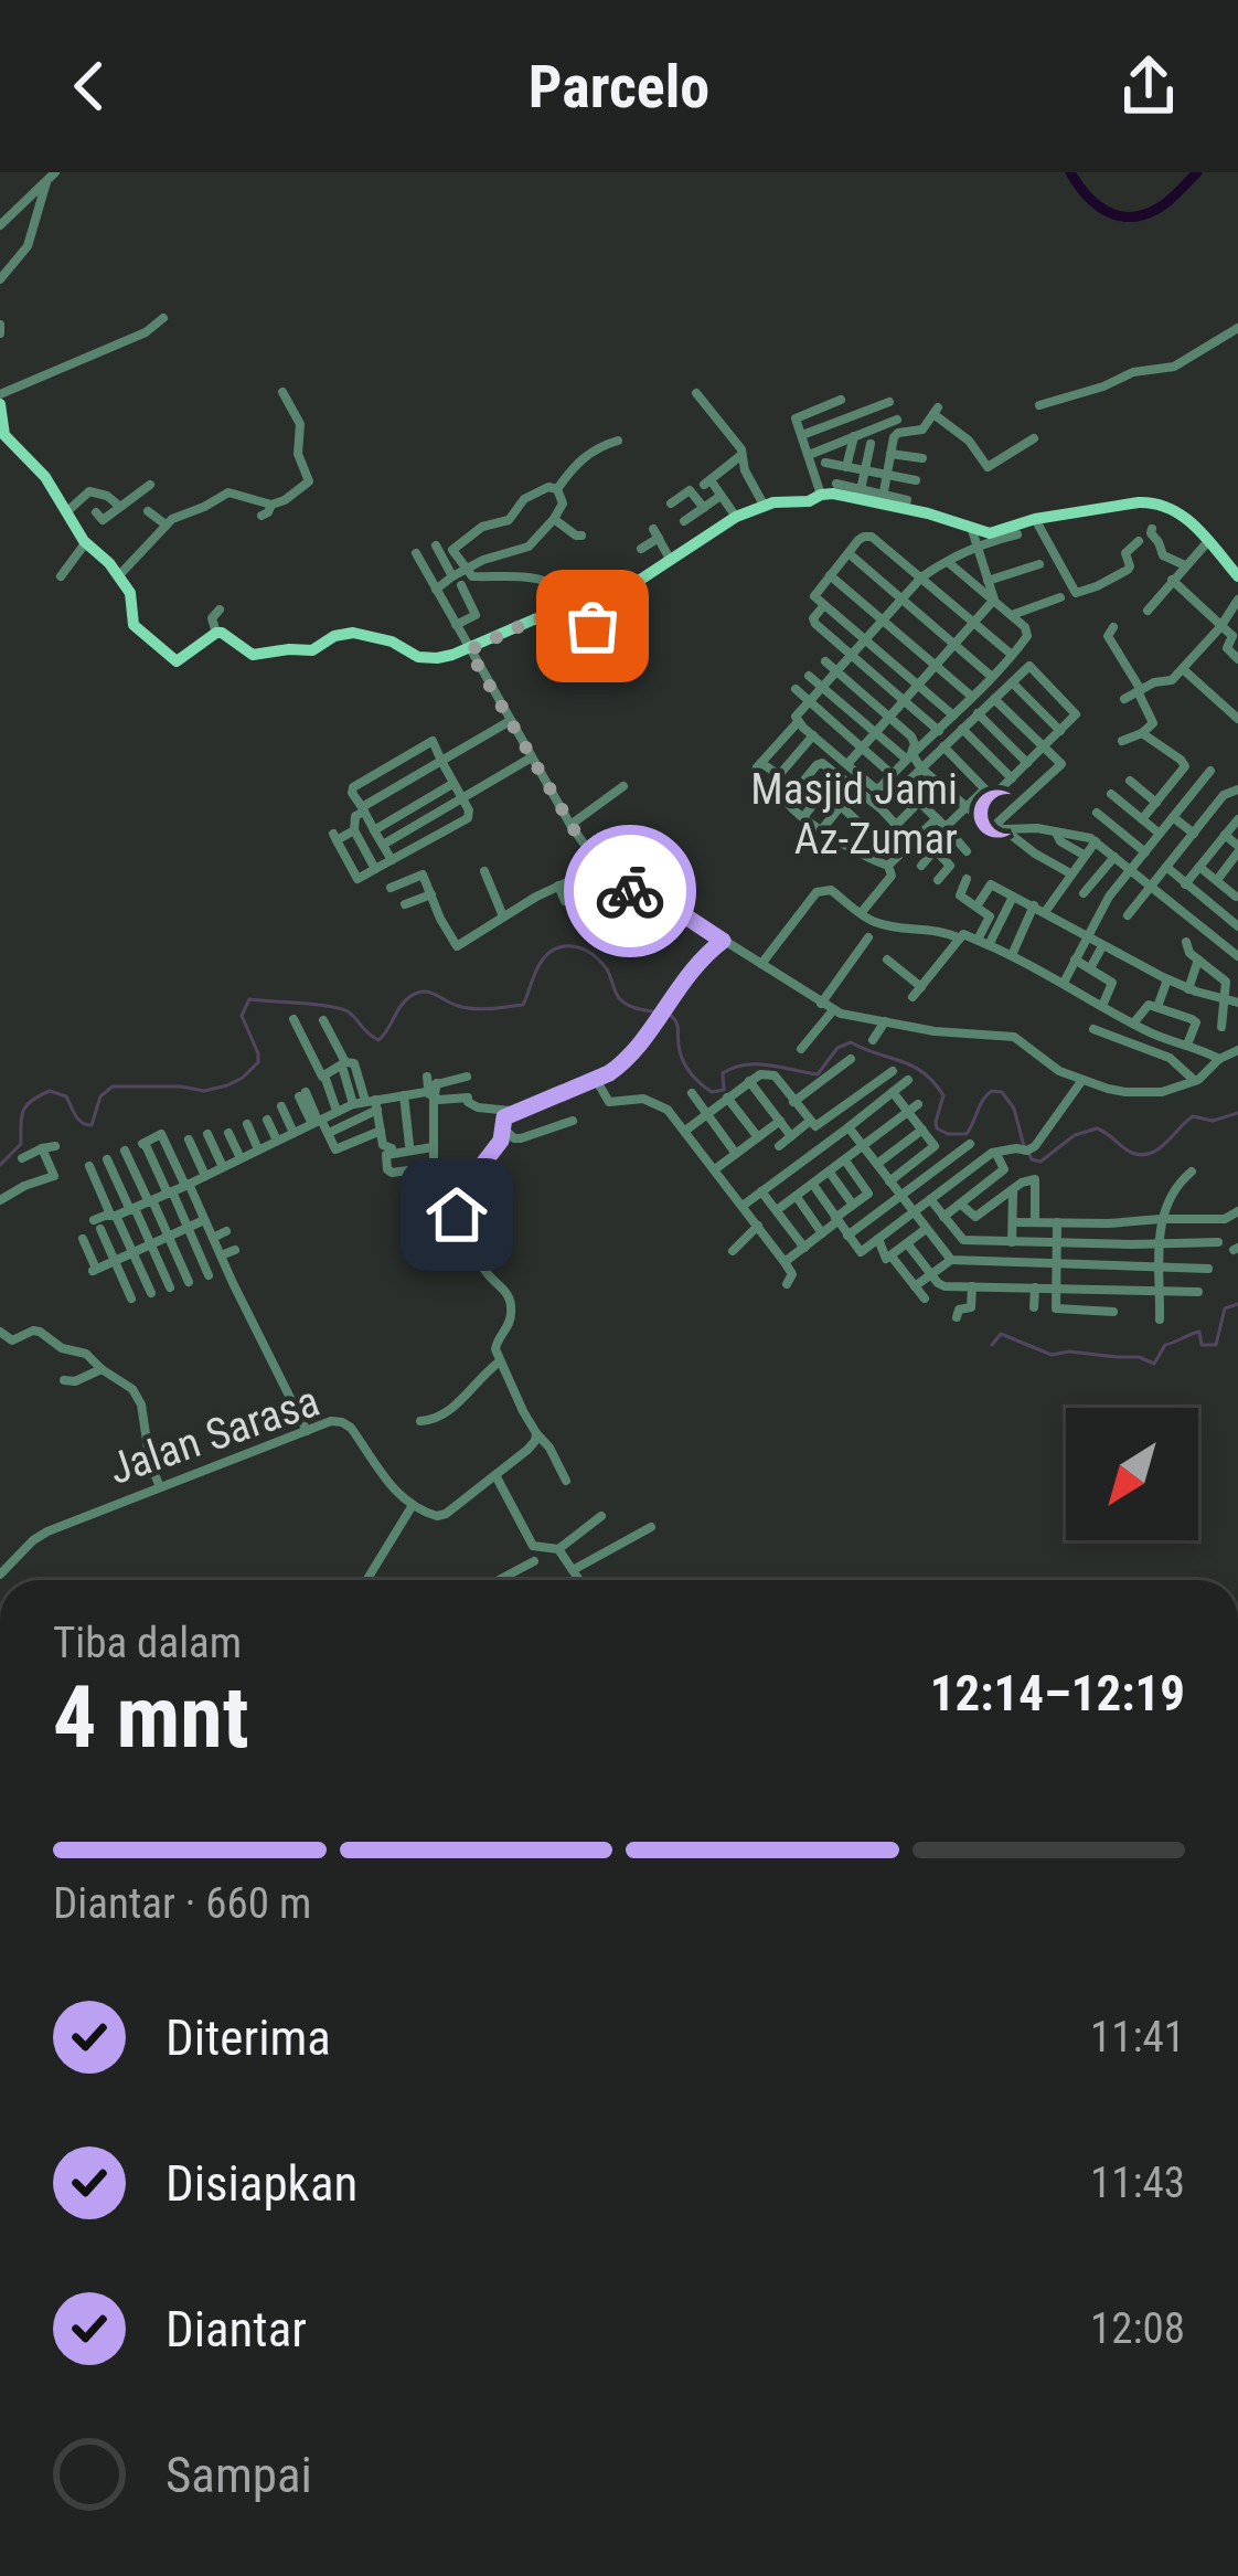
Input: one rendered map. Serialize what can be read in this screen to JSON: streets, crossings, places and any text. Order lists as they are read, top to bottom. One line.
{"streets":{"street":["Jalan Sarasa"]},"places":{"mosque":["Masjid Jami Az-Zumar"]},"north":"bottom left","page":{"header":"Parcelo","heading":["4 mnt","Tiba dalam","12:14–12:19"],"bar":"Diantar · 660 m","list":[["Diterima","11:41"],["Disiapkan","11:43"],["Diantar","12:08"],"Sampai"]}}
